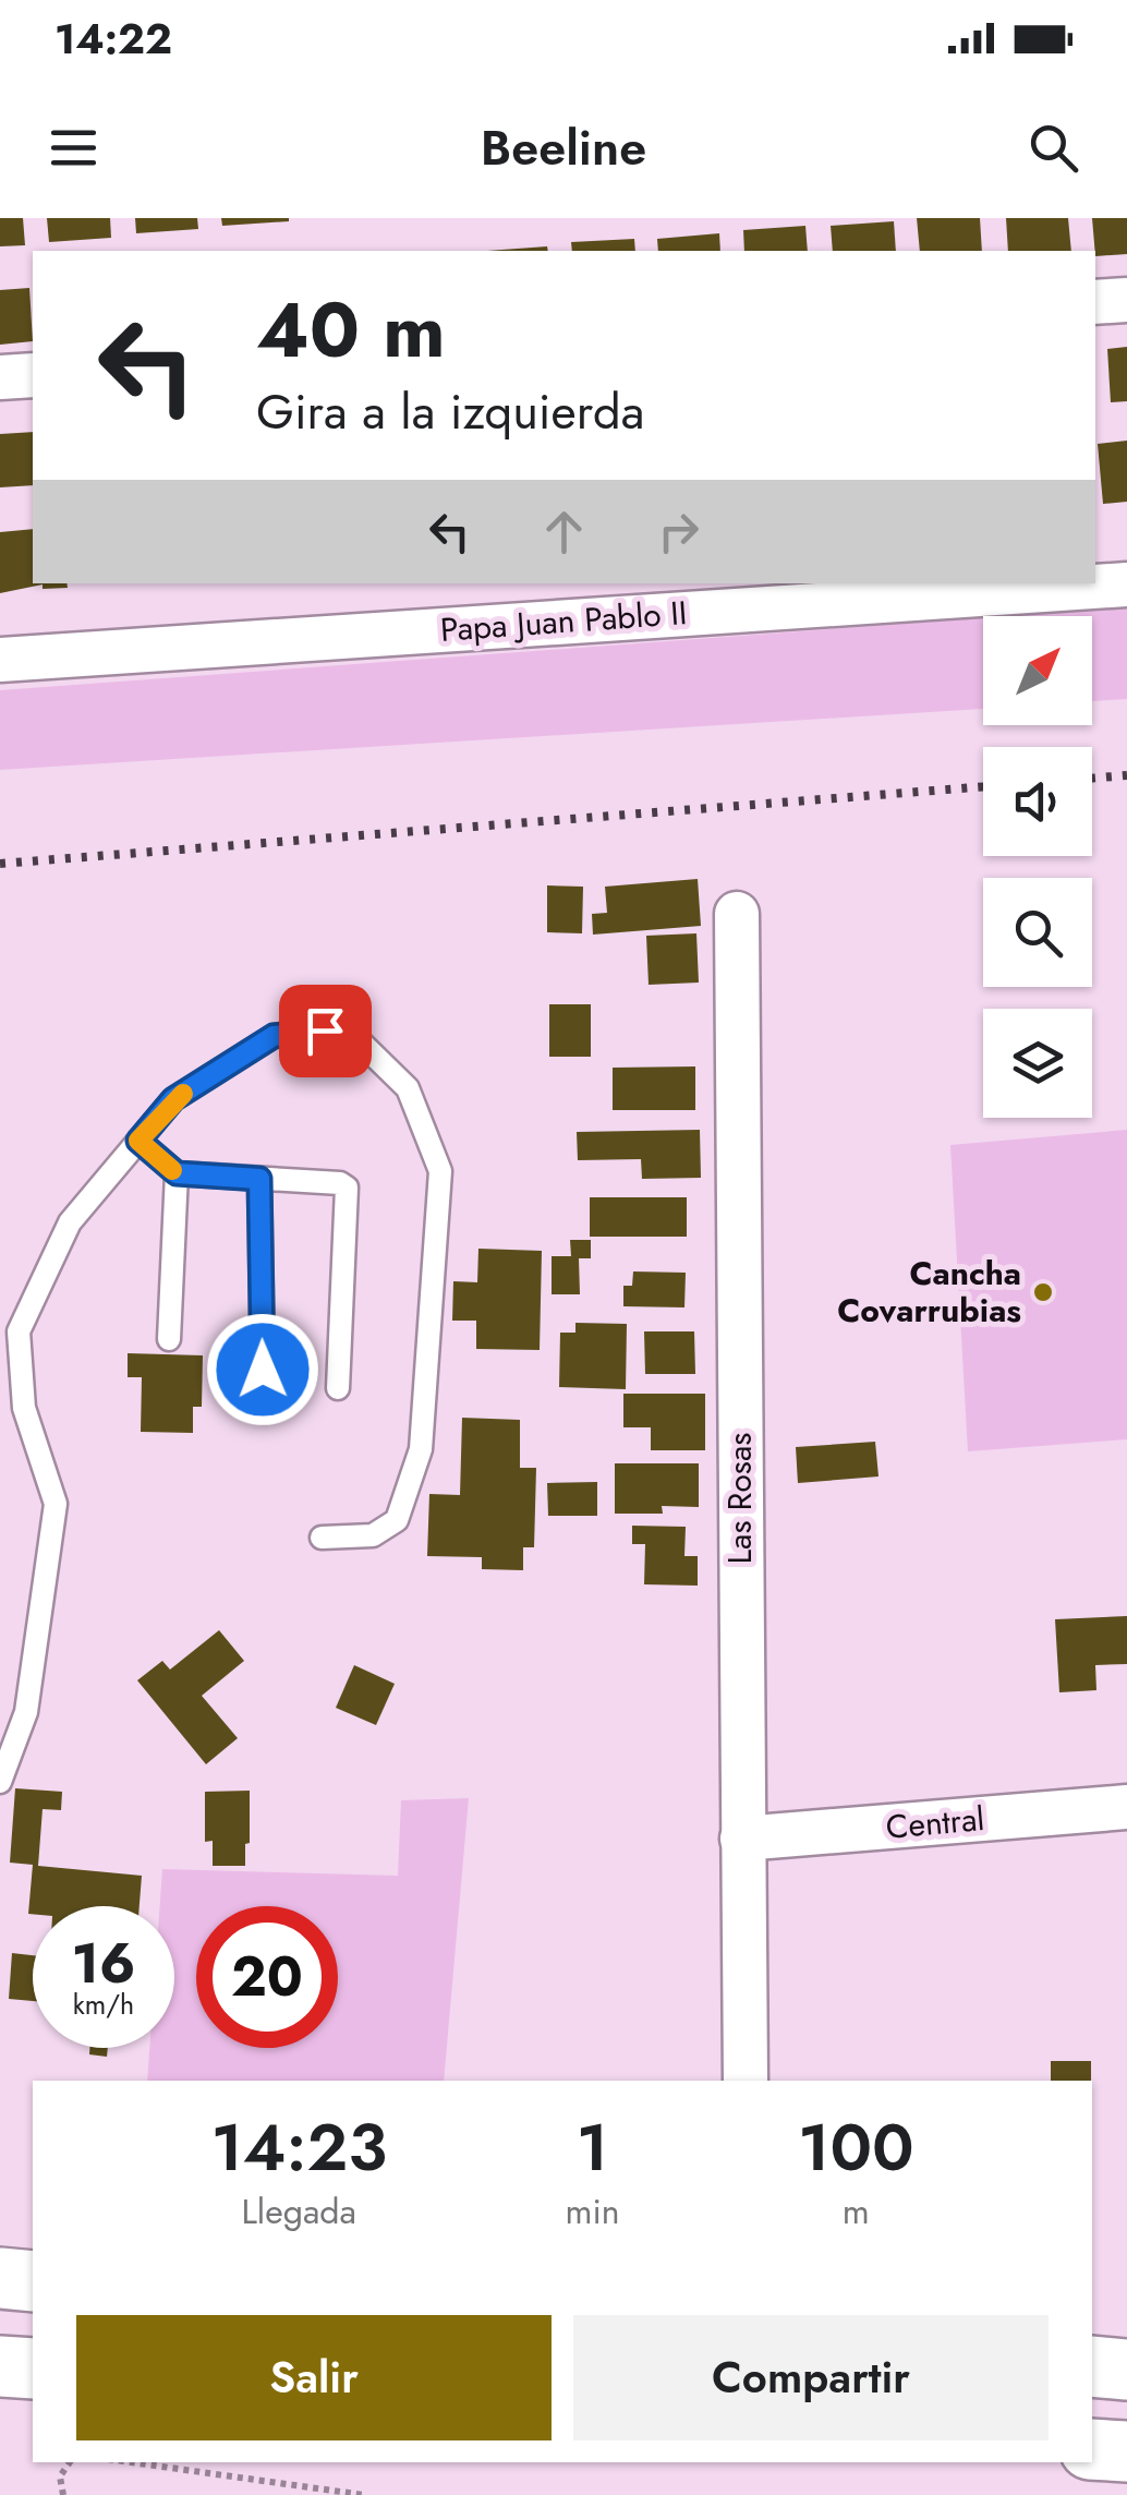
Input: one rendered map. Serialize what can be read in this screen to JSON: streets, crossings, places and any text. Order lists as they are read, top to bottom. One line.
{"streets":{"street":["Papa Juan Pablo II","Las Rosas","Central"]},"crossings":[["Las Rosas","Central"]],"places":["Cancha Covarrubias"],"north":"top right","page":{"status":"14:22","header":"Beeline","turn":["40 m","Gira a la izquierda"],"speed":"16 km/h","limit":"20","eta":["14:23","Llegada","1","min","100","m"],"buttons":["Salir","Compartir"]}}
